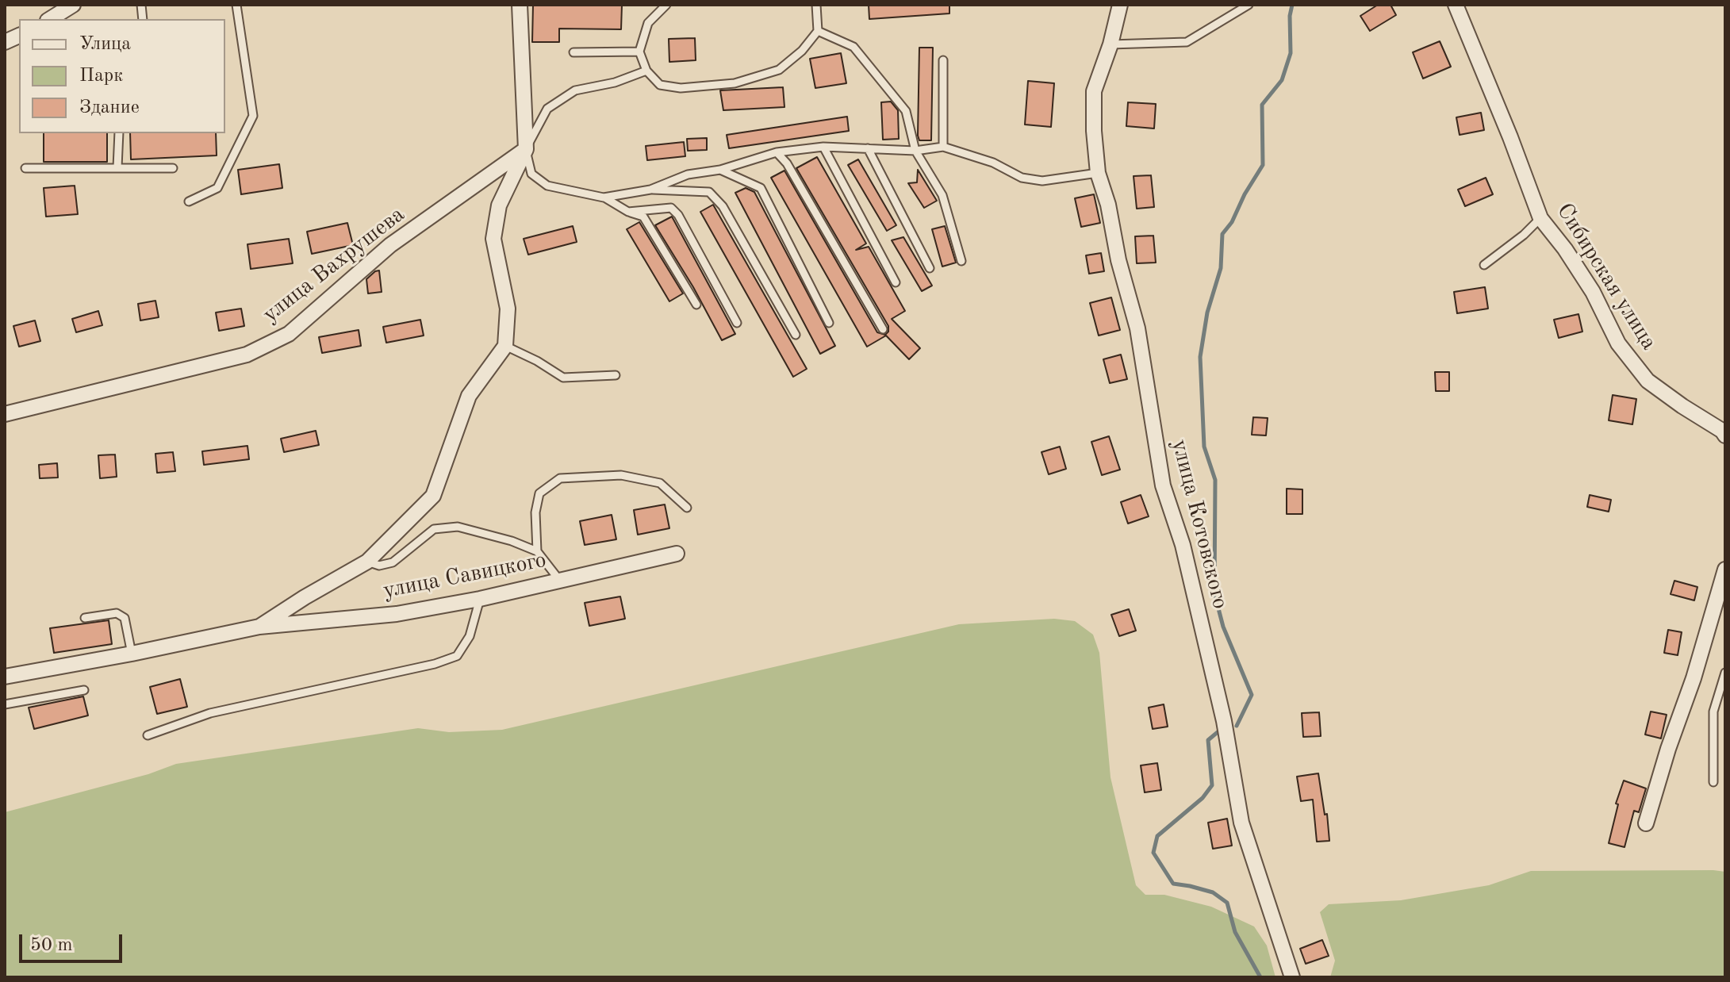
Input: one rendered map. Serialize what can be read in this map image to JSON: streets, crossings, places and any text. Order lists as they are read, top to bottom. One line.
{"streets":{"street":["улица Вахрушева","Сибирская улица","улица Котовского","улица Савицкого"]},"legend":["Улица","Парк","Здание"],"scale_bar":"50 m"}
